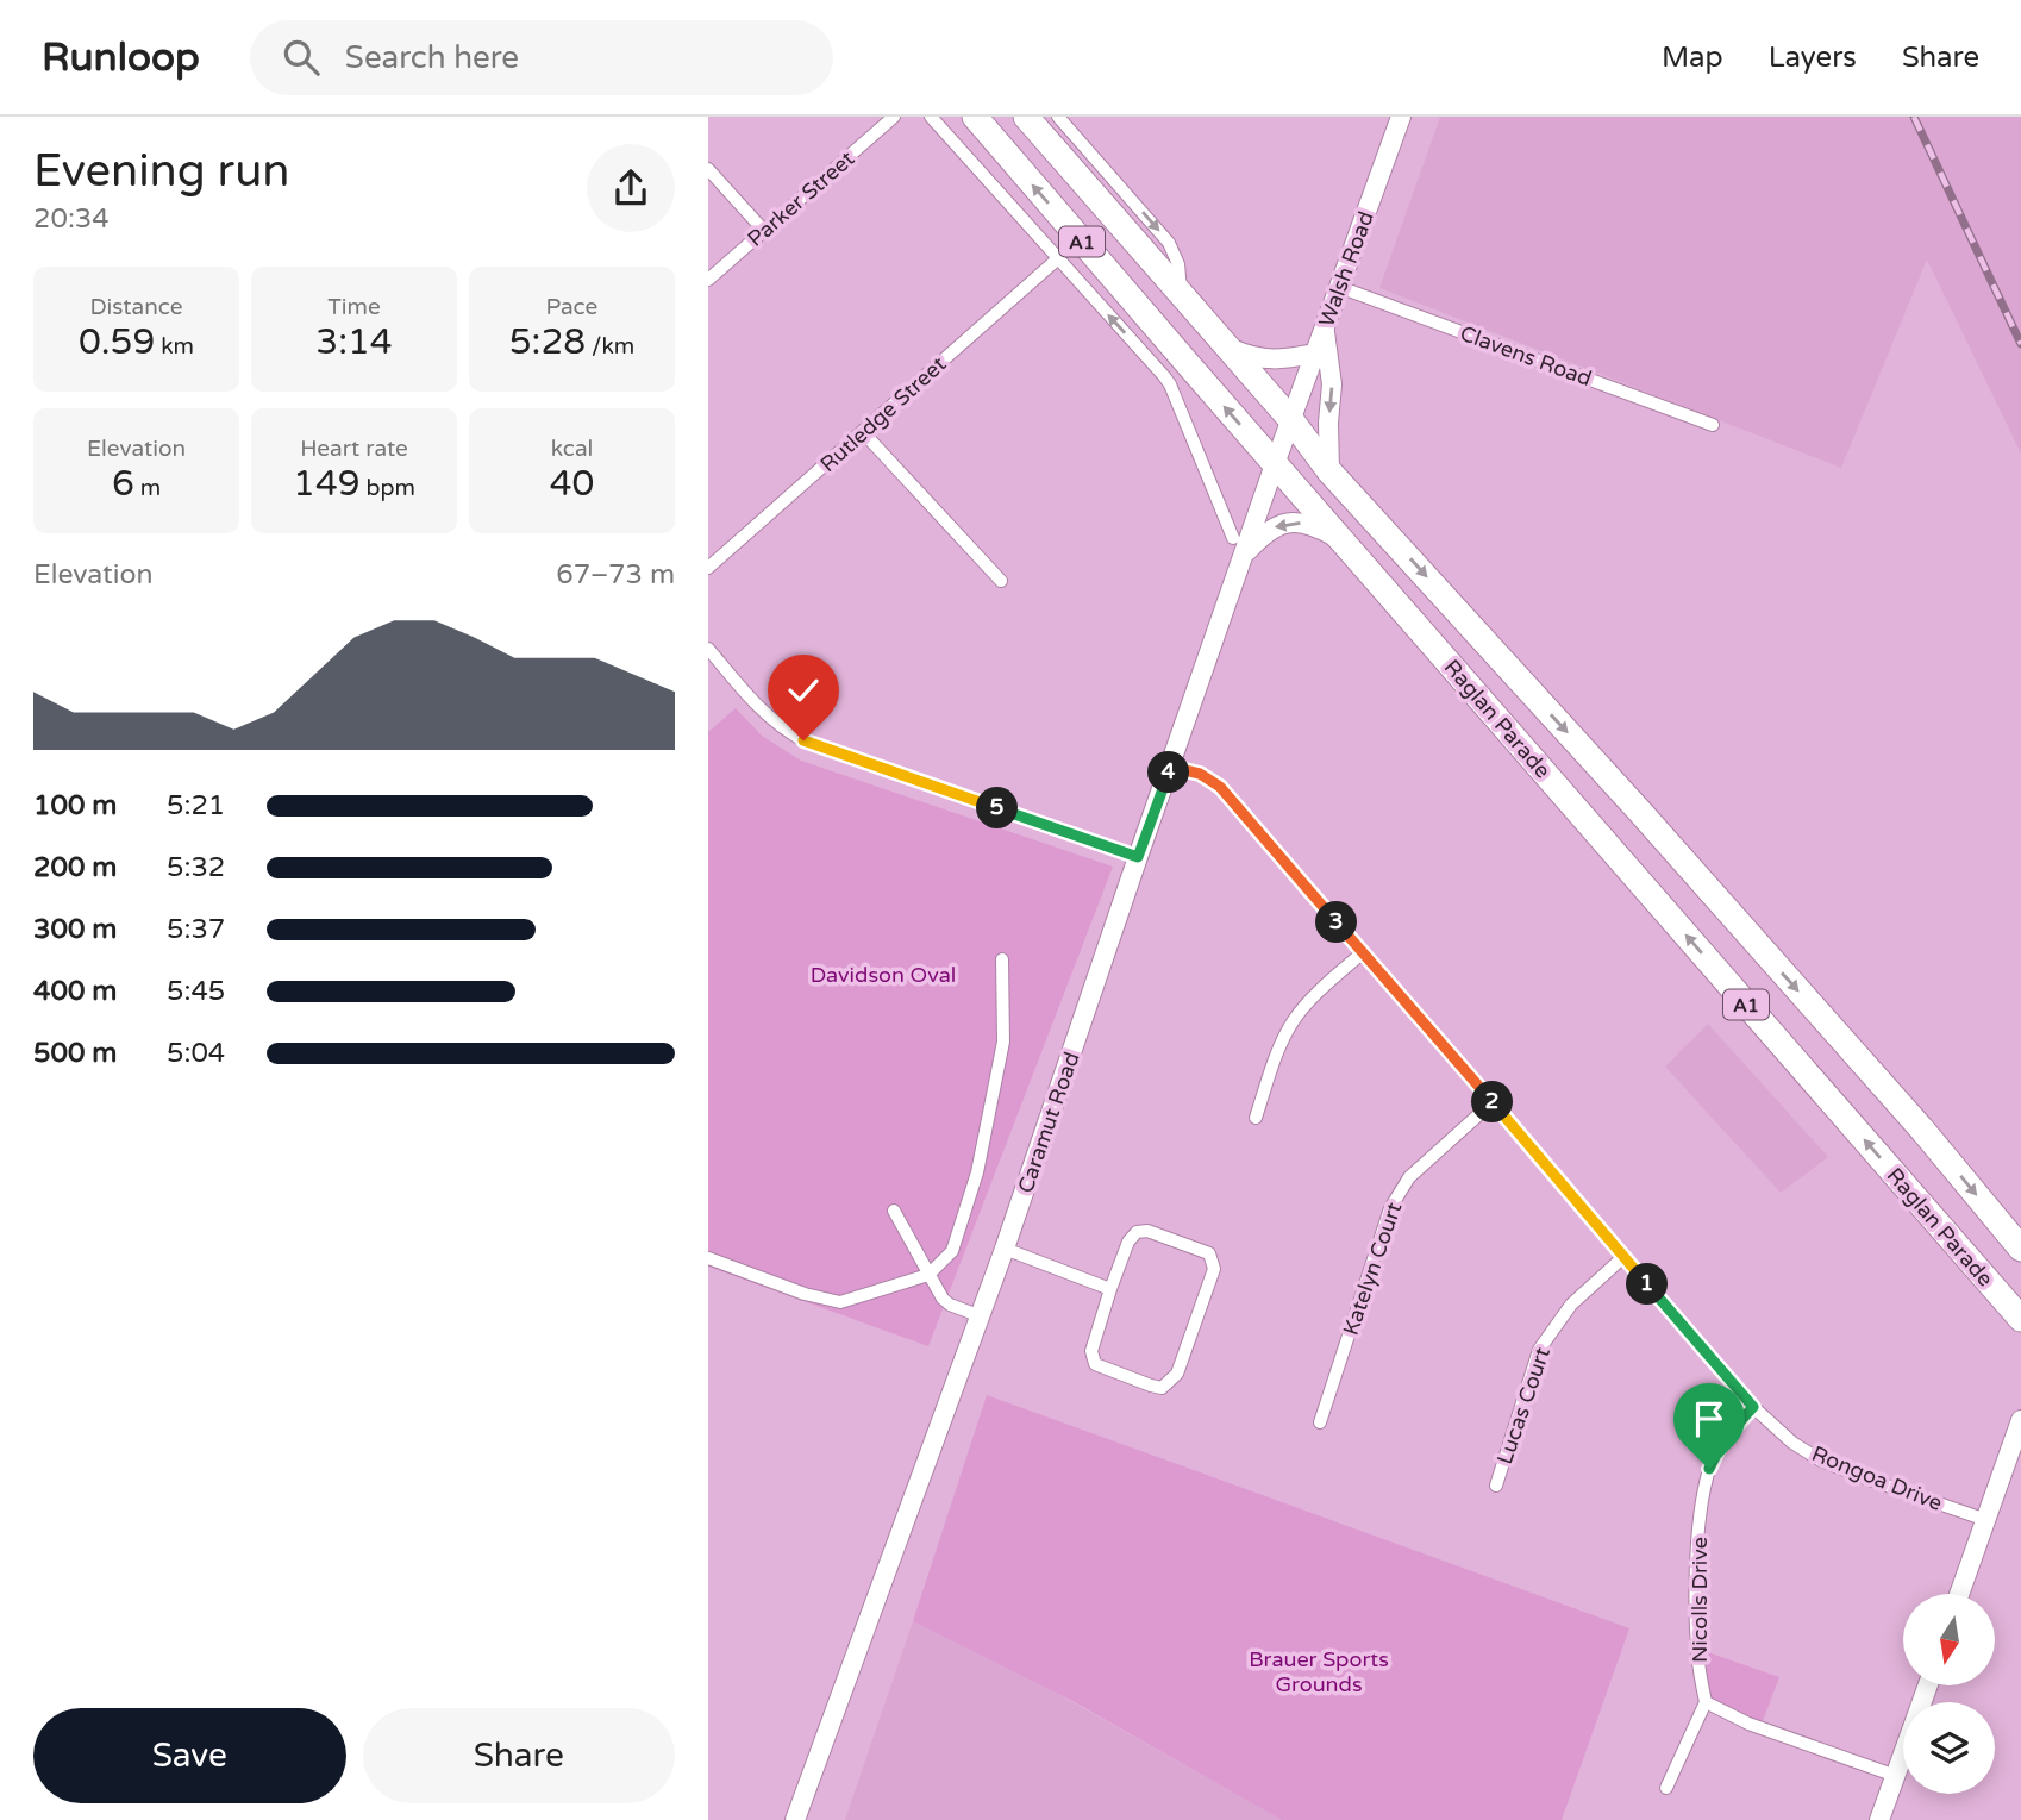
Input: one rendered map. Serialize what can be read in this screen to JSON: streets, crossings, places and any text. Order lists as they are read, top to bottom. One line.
{"streets":{"highway":["A1","Raglan Parade"],"main road":["Walsh Road","Caramut Road"],"street":["Parker Street","Clavens Road","Rutledge Street","Katelyn Court","Lucas Court","Rongoa Drive","Nicolls Drive"]},"crossings":[["Walsh Road","Clavens Road"],["Walsh Road","Raglan Parade"],["Walsh Road","Caramut Road"],["Raglan Parade","Caramut Road"],["Caramut Road","Rongoa Drive"],["Katelyn Court","Rongoa Drive"],["Lucas Court","Rongoa Drive"],["Rongoa Drive","Nicolls Drive"]],"parks":["Davidson Oval","Brauer Sports Grounds"],"north":"bottom","page":{"header":"Runloop","search":"Search here","nav":["Map","Layers","Share"],"heading":["Evening run","20:34"],"stats":[["Distance","0.59 km"],["Time","3:14"],["Pace","5:28 /km"],["Elevation","6 m"],["Heart rate","149 bpm"],["kcal","40"]],"chart":["Elevation","67–73 m"],"pins":["4","5","3","2","1"],"list":[{"name":"100 m","note":"5:21"},{"name":"200 m","note":"5:32"},{"name":"300 m","note":"5:37"},{"name":"400 m","note":"5:45"},{"name":"500 m","note":"5:04"}],"buttons":["Save","Share"]}}
